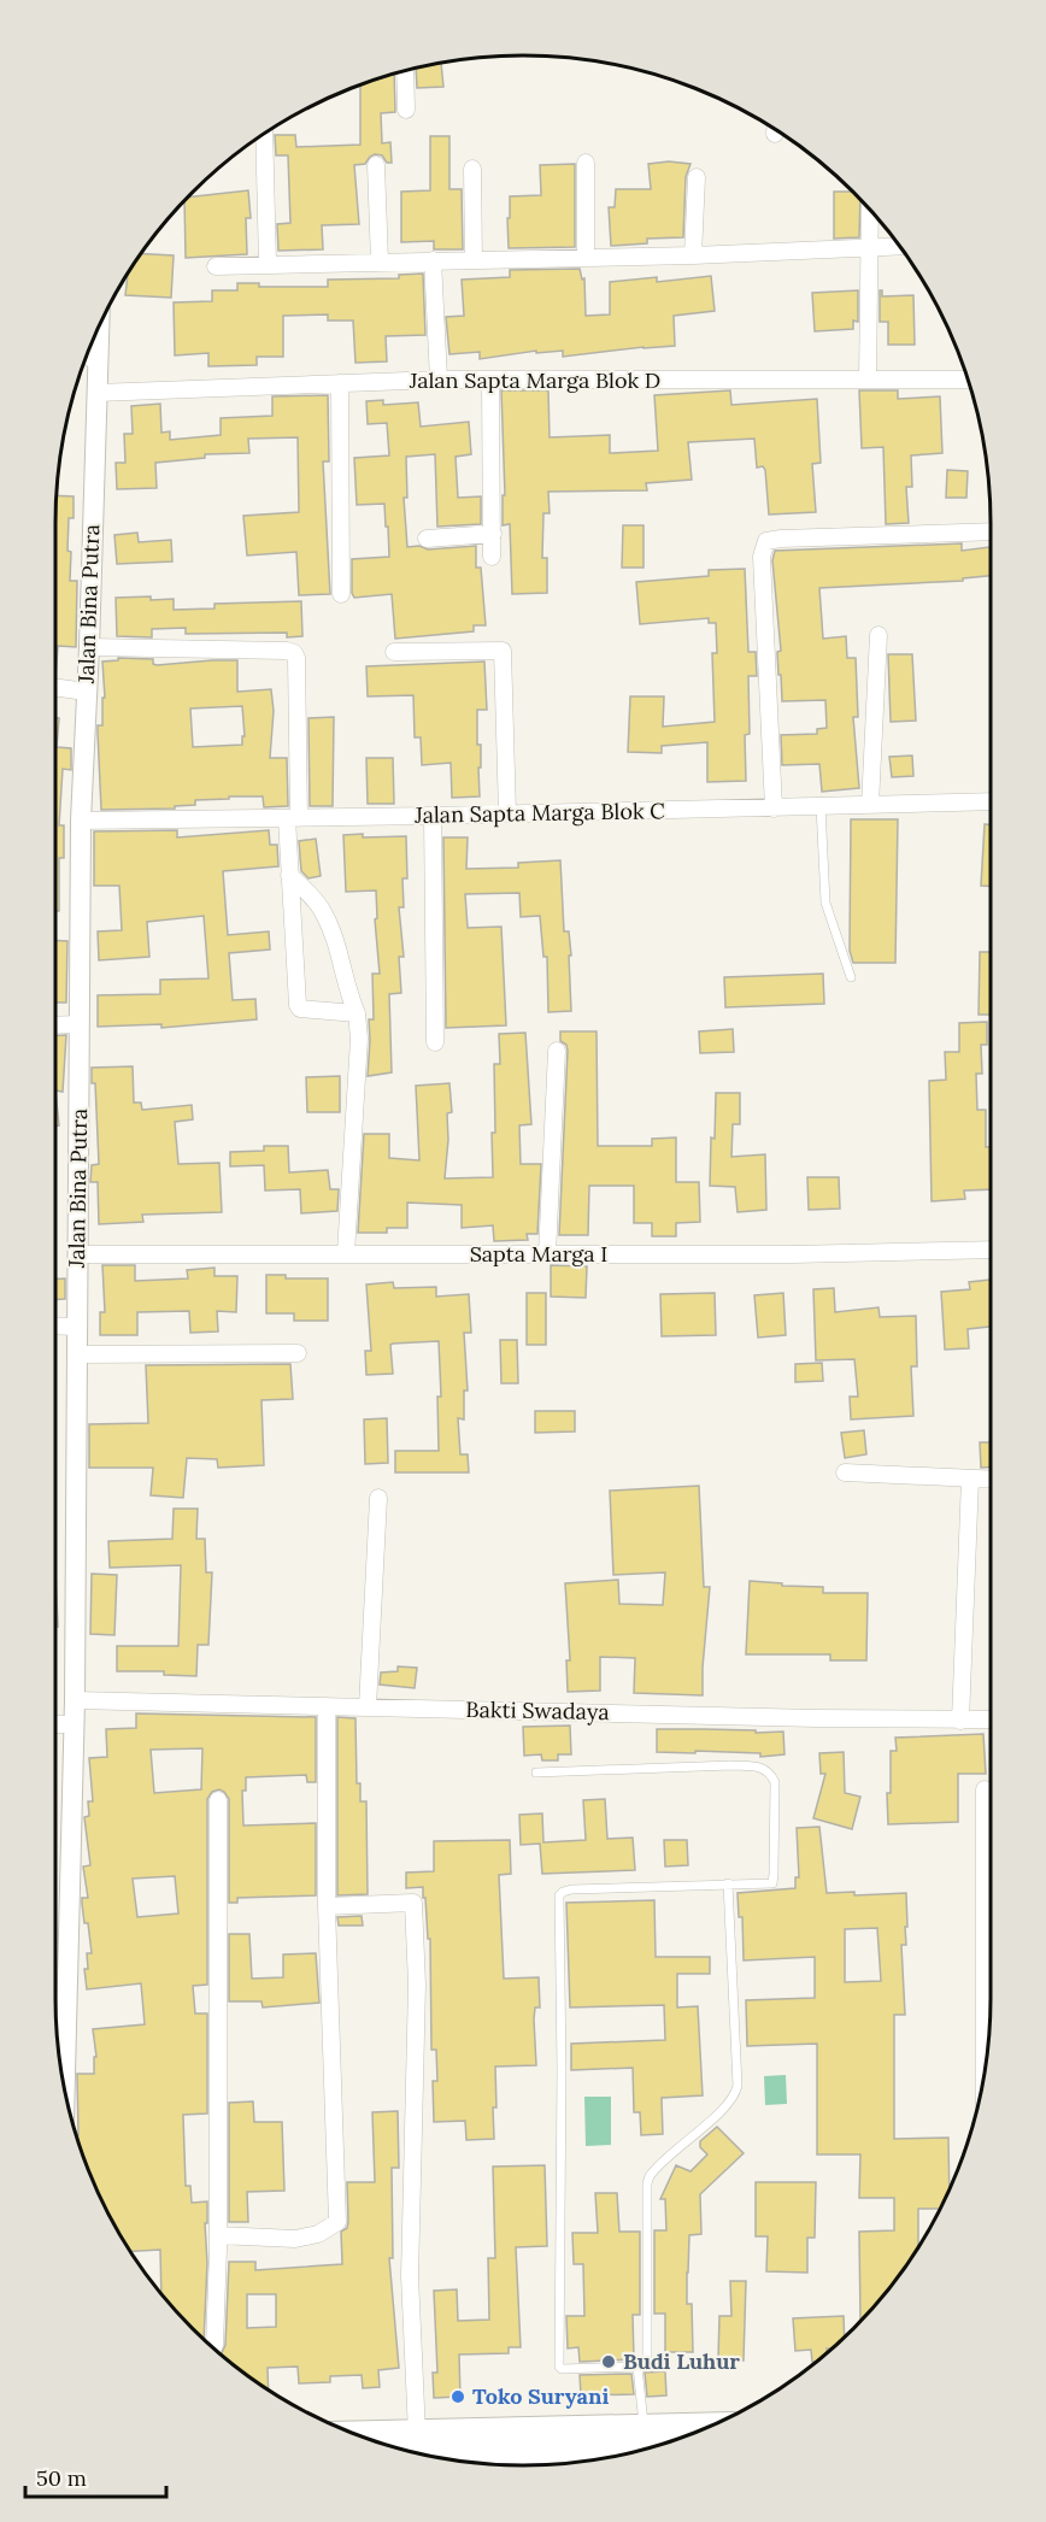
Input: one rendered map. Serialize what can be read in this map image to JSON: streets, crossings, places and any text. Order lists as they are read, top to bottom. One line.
{"streets":{"street":["Jalan Sapta Marga Blok D","Jalan Bina Putra","Jalan Sapta Marga Blok C","Sapta Marga I","Bakti Swadaya"]},"crossings":[["Jalan Sapta Marga Blok D","Jalan Bina Putra"],["Jalan Bina Putra","Jalan Sapta Marga Blok C"],["Jalan Bina Putra","Sapta Marga I"],["Jalan Bina Putra","Bakti Swadaya"]],"places":["Budi Luhur","Toko Suryani"],"scale_bar":"50 m"}
